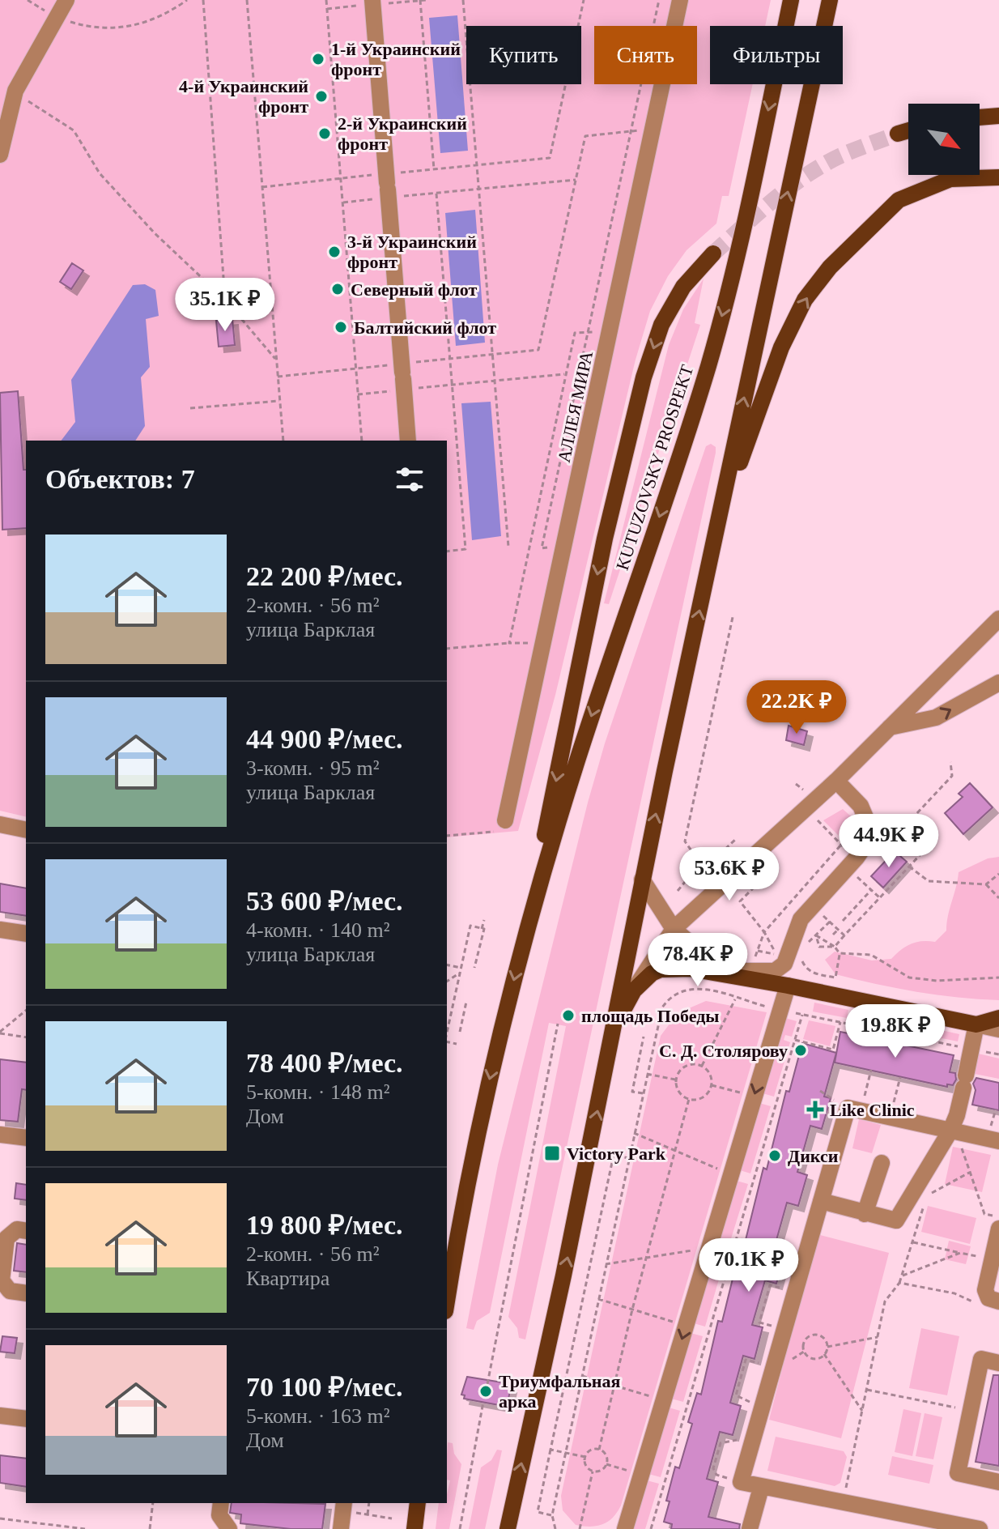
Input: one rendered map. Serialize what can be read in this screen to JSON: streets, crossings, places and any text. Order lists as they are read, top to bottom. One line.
{"streets":{"main road":["KUTUZOVSKY PROSPEKT"],"street":["АЛЛЕЯ МИРА"]},"places":{"other":["1-й Украинский фронт","4-й Украинский фронт","2-й Украинский фронт","3-й Украинский фронт","Северный флот","Балтийский флот","площадь Победы","С. Д. Столярову","Дикси","Триумфальная арка"],"health":["Like Clinic"],"transit":["Victory Park"]},"north":"bottom right","page":{"chip":["Купить","Снять","Фильтры"],"price":["35.1K ₽","22.2K ₽","44.9K ₽","53.6K ₽","78.4K ₽","19.8K ₽","70.1K ₽"],"heading":"Объектов: 7","list":[{"name":"22 200 ₽/мес.","note":"2-комн. · 56 m² · улица Барклая"},{"name":"44 900 ₽/мес.","note":"3-комн. · 95 m² · улица Барклая"},{"name":"53 600 ₽/мес.","note":"4-комн. · 140 m² · улица Барклая"},{"name":"78 400 ₽/мес.","note":"5-комн. · 148 m² · Дом"},{"name":"19 800 ₽/мес.","note":"2-комн. · 56 m² · Квартира"},{"name":"70 100 ₽/мес.","note":"5-комн. · 163 m² · Дом"}]}}
